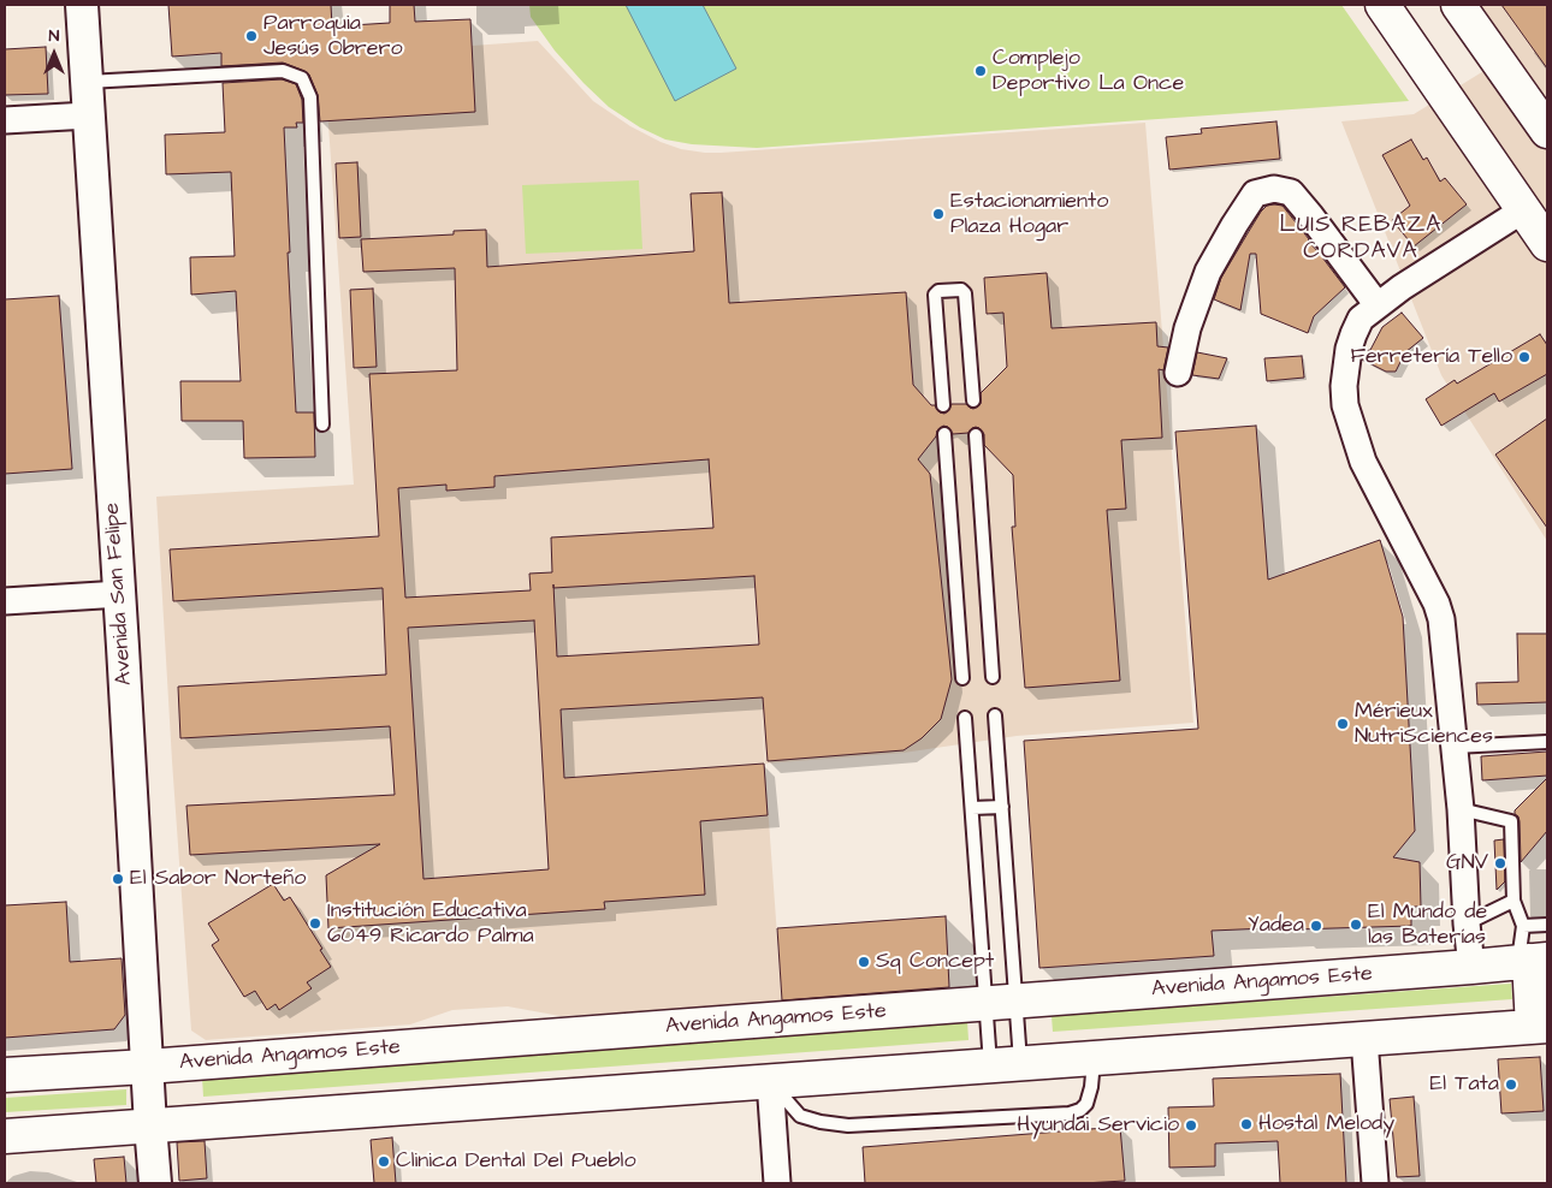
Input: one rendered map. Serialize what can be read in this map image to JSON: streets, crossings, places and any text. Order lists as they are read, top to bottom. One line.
{"streets":{"main road":["Avenida Angamos Este"],"street":["Avenida San Felipe"]},"crossings":[["Avenida San Felipe","Avenida Angamos Este"]],"districts":["LUIS REBAZA CORDAVA"],"places":["Parroquia Jesús Obrero","Complejo Deportivo La Once","Estacionamiento Plaza Hogar","Ferretería Tello","Mérieux NutriSciences","GNV","El Sabor Norteño","Institución Educativa 6049 Ricardo Palma","El Mundo de las Baterías","Yadea","Sq Concept","El Tata","Hostal Melody","Hyundai Servicio","Clinica Dental Del Pueblo"],"north":"top"}
